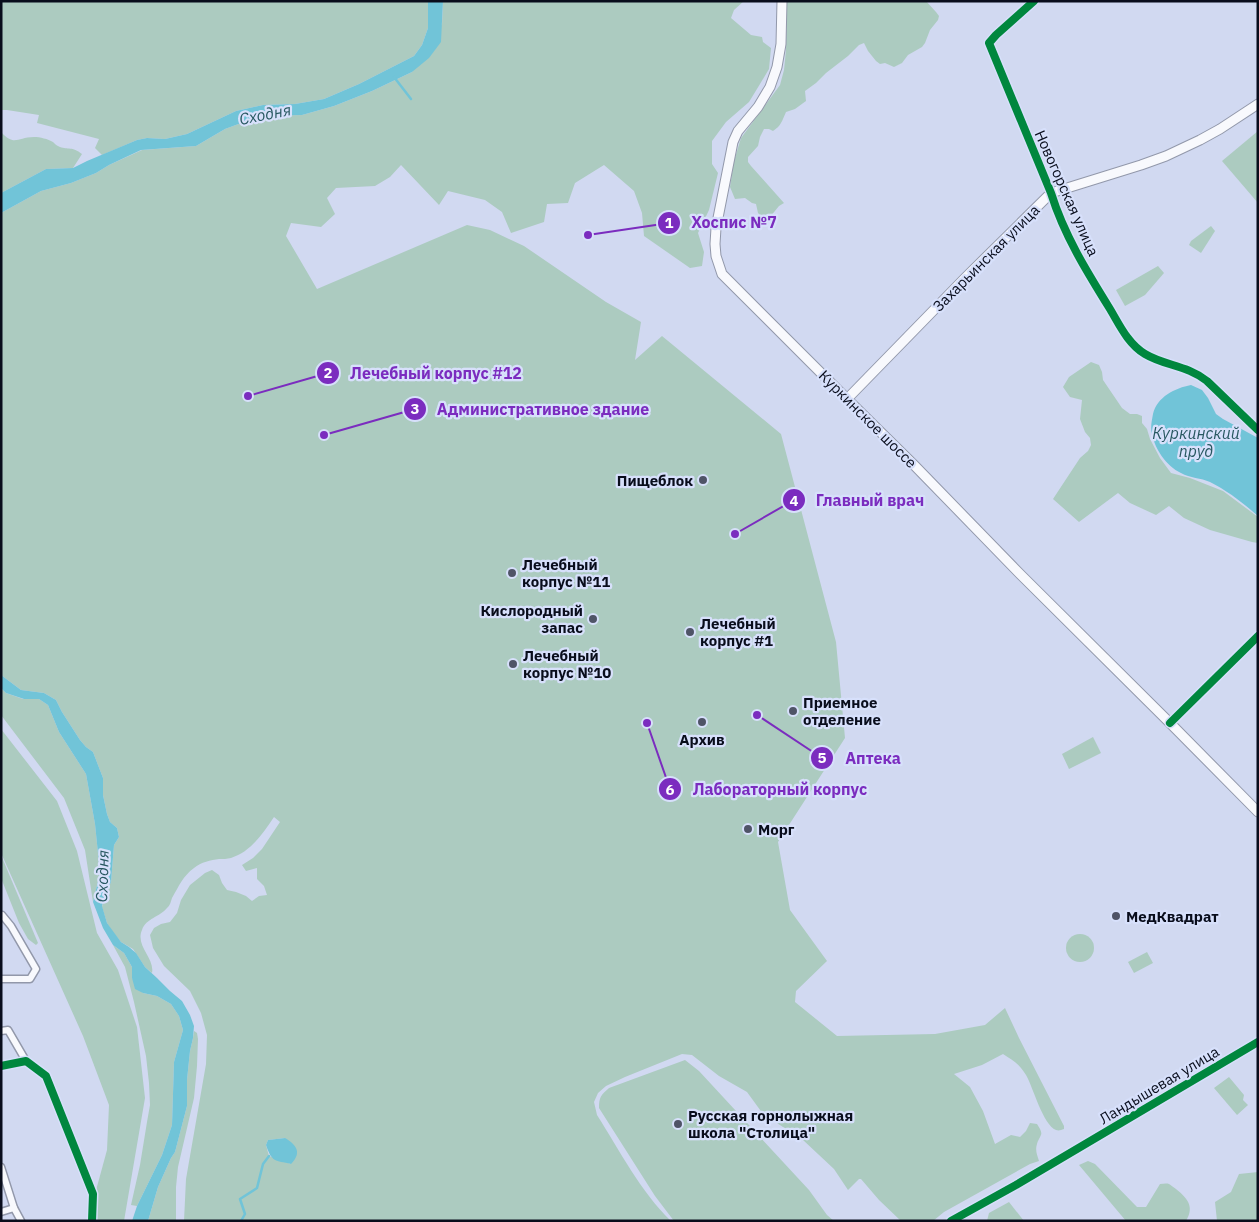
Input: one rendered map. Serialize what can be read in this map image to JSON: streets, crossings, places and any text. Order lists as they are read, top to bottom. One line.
{"streets":{"main road":["Захарьинская улица","Куркинское шоссе"],"street":["Новогорская улица","Ландышевая улица"]},"crossings":[["Новогорская улица","Захарьинская улица"],["Захарьинская улица","Куркинское шоссе"]],"water":["Сходня","Куркинский пруд"],"places":["Хоспис №7","Лечебный корпус #12","Административное здание","Пищеблок","Главный врач","Лечебный корпус №11","Кислородный запас","Лечебный корпус #1","Лечебный корпус №10","Приемное отделение","Аптека","Архив","Лабораторный корпус","Морг","МедКвадрат","Русская горнолыжная школа \"Столица\""]}
